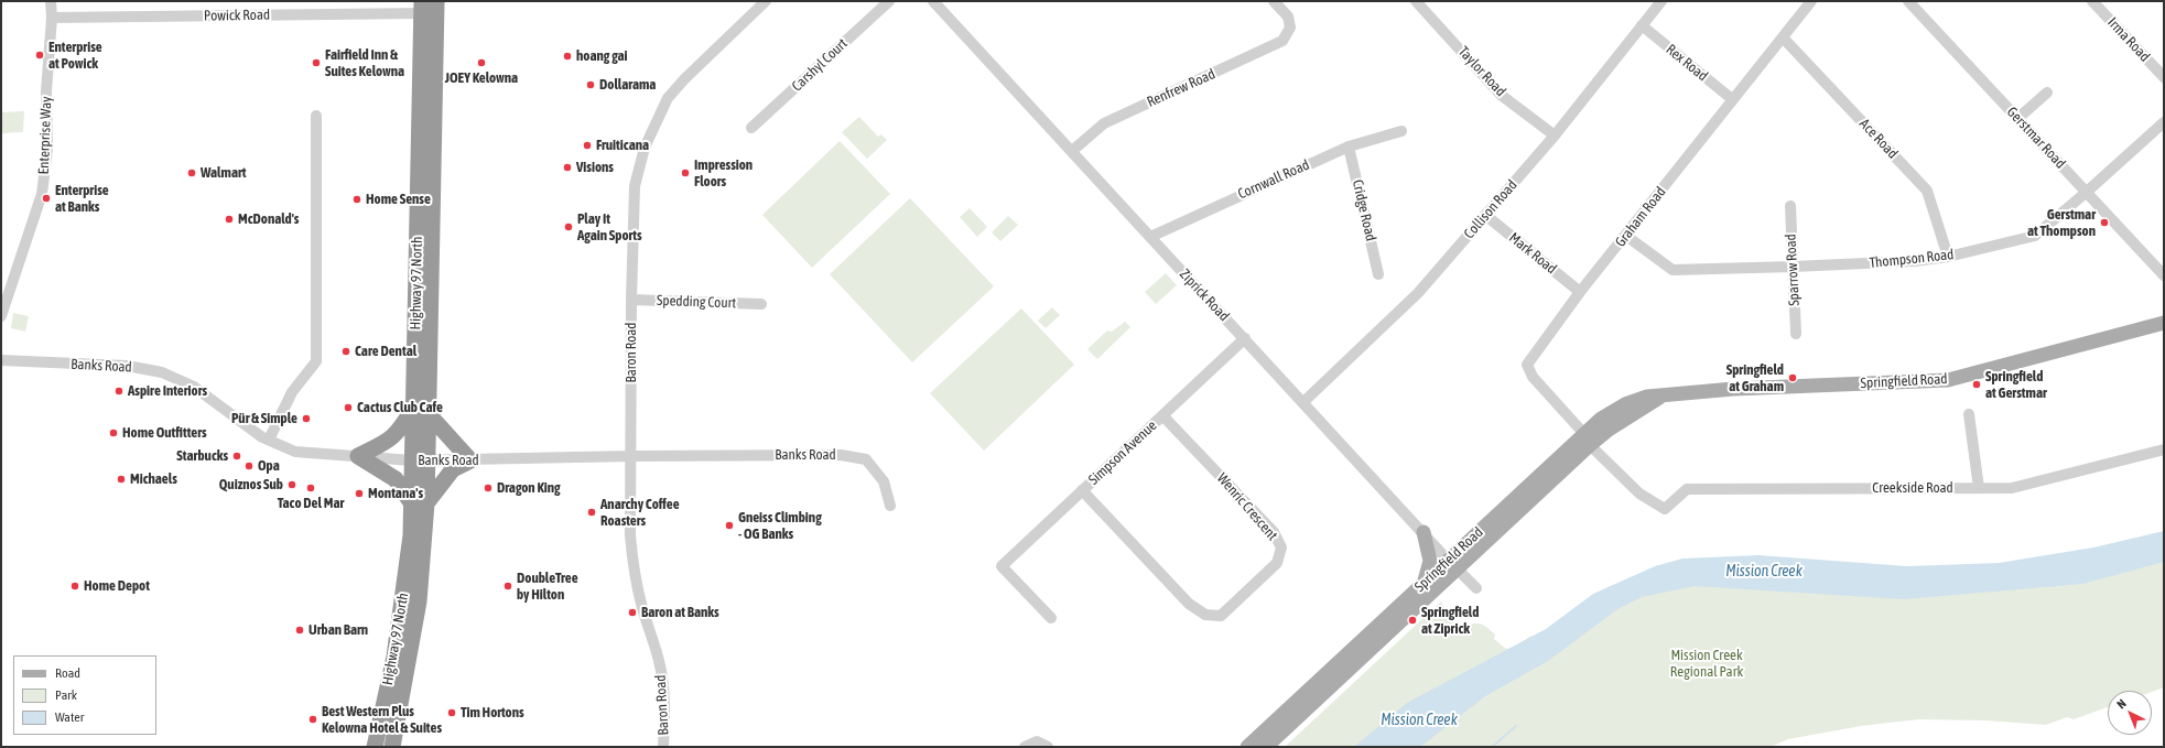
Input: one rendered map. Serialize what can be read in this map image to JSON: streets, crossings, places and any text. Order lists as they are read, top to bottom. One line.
{"streets":{"highway":["Highway 97 North"],"main road":["Springfield Road"],"street":["Powick Road","Irma Road","Rex Road","Carshyl Court","Taylor Road","Renfrew Road","Enterprise Way","Gerstmar Road","Ace Road","Cornwall Road","Collison Road","Cridge Road","Graham Road","Mark Road","Thompson Road","Sparrow Road","Ziprick Road","Spedding Court","Baron Road","Banks Road","Simpson Avenue","Creekside Road","Wenric Crescent"]},"crossings":[["Powick Road","Enterprise Way"],["Powick Road","Highway 97 North"],["Rex Road","Collison Road"],["Rex Road","Graham Road"],["Taylor Road","Collison Road"],["Renfrew Road","Ziprick Road"],["Gerstmar Road","Thompson Road"],["Ace Road","Graham Road"],["Ace Road","Thompson Road"],["Cornwall Road","Cridge Road"],["Cornwall Road","Ziprick Road"],["Collison Road","Mark Road"],["Collison Road","Ziprick Road"],["Graham Road","Mark Road"],["Graham Road","Thompson Road"],["Graham Road","Springfield Road"],["Graham Road","Creekside Road"],["Thompson Road","Sparrow Road"],["Highway 97 North","Banks Road"],["Ziprick Road","Springfield Road"],["Ziprick Road","Simpson Avenue"],["Spedding Court","Baron Road"],["Baron Road","Banks Road"],["Simpson Avenue","Wenric Crescent"]],"water":["Mission Creek"],"parks":["Mission Creek Regional Park"],"places":["Enterprise at Powick","hoang gai","Fairfield Inn & Suites Kelowna","JOEY Kelowna","Dollarama","Fruiticana","Visions","Walmart","Impression Floors","Enterprise at Banks","Home Sense","McDonald's","Gerstmar at Thompson","Play It Again Sports","Care Dental","Springfield at Graham","Springfield at Gerstmar","Aspire Interiors","Cactus Club Cafe","Pür & Simple","Home Outfitters","Starbucks","Opa","Michaels","Quiznos Sub","Taco Del Mar","Dragon King","Montana's","Anarchy Coffee Roasters","Gneiss Climbing - OG Banks","Home Depot","DoubleTree by Hilton","Baron at Banks","Springfield at Ziprick","Urban Barn","Tim Hortons","Best Western Plus Kelowna Hotel & Suites"],"legend":["Road","Park","Water"],"north":"top left"}
